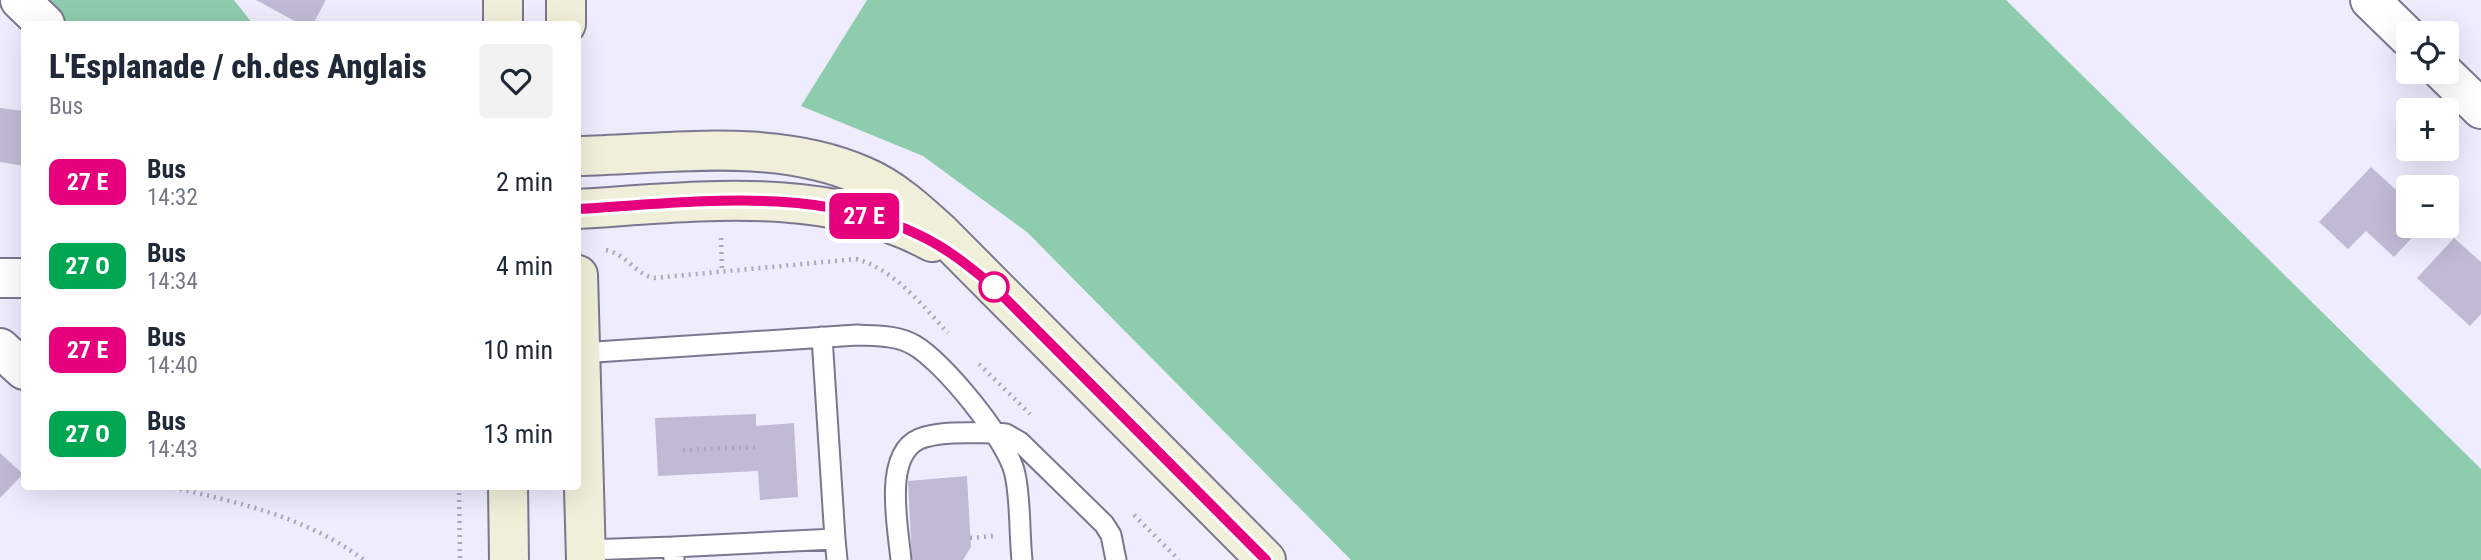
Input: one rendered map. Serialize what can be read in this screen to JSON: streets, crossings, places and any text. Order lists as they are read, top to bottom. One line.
{"page":{"on_map":"27 E","map_buttons":["+","−"],"heading":["L'Esplanade / ch.des Anglais","Bus"],"list":[{"mark":"27 E","name":"Bus","note":"14:32","value":"2 min"},{"mark":"27 O","name":"Bus","note":"14:34","value":"4 min"},{"mark":"27 E","name":"Bus","note":"14:40","value":"10 min"},{"mark":"27 O","name":"Bus","note":"14:43","value":"13 min"}]}}
